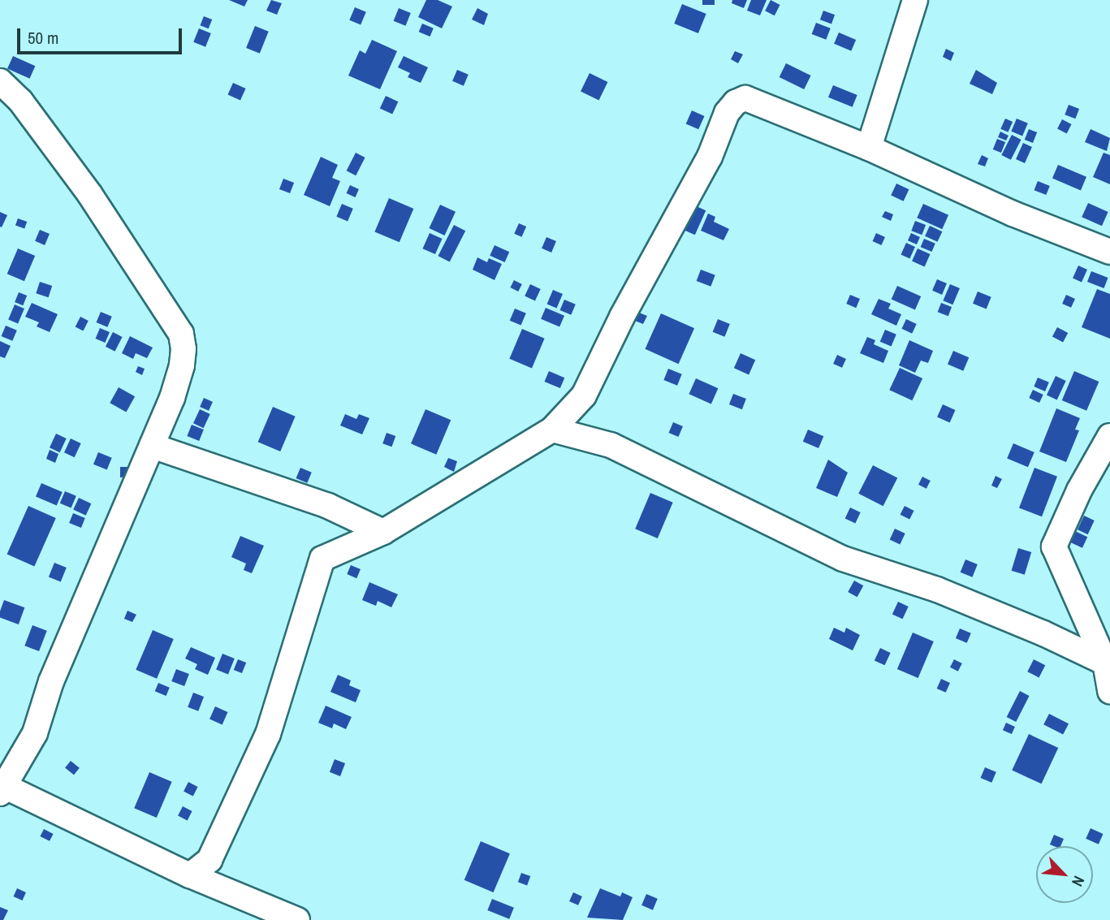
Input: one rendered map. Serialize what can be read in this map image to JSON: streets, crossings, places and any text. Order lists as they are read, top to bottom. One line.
{"scale_bar":"50 m","north":"bottom right"}
